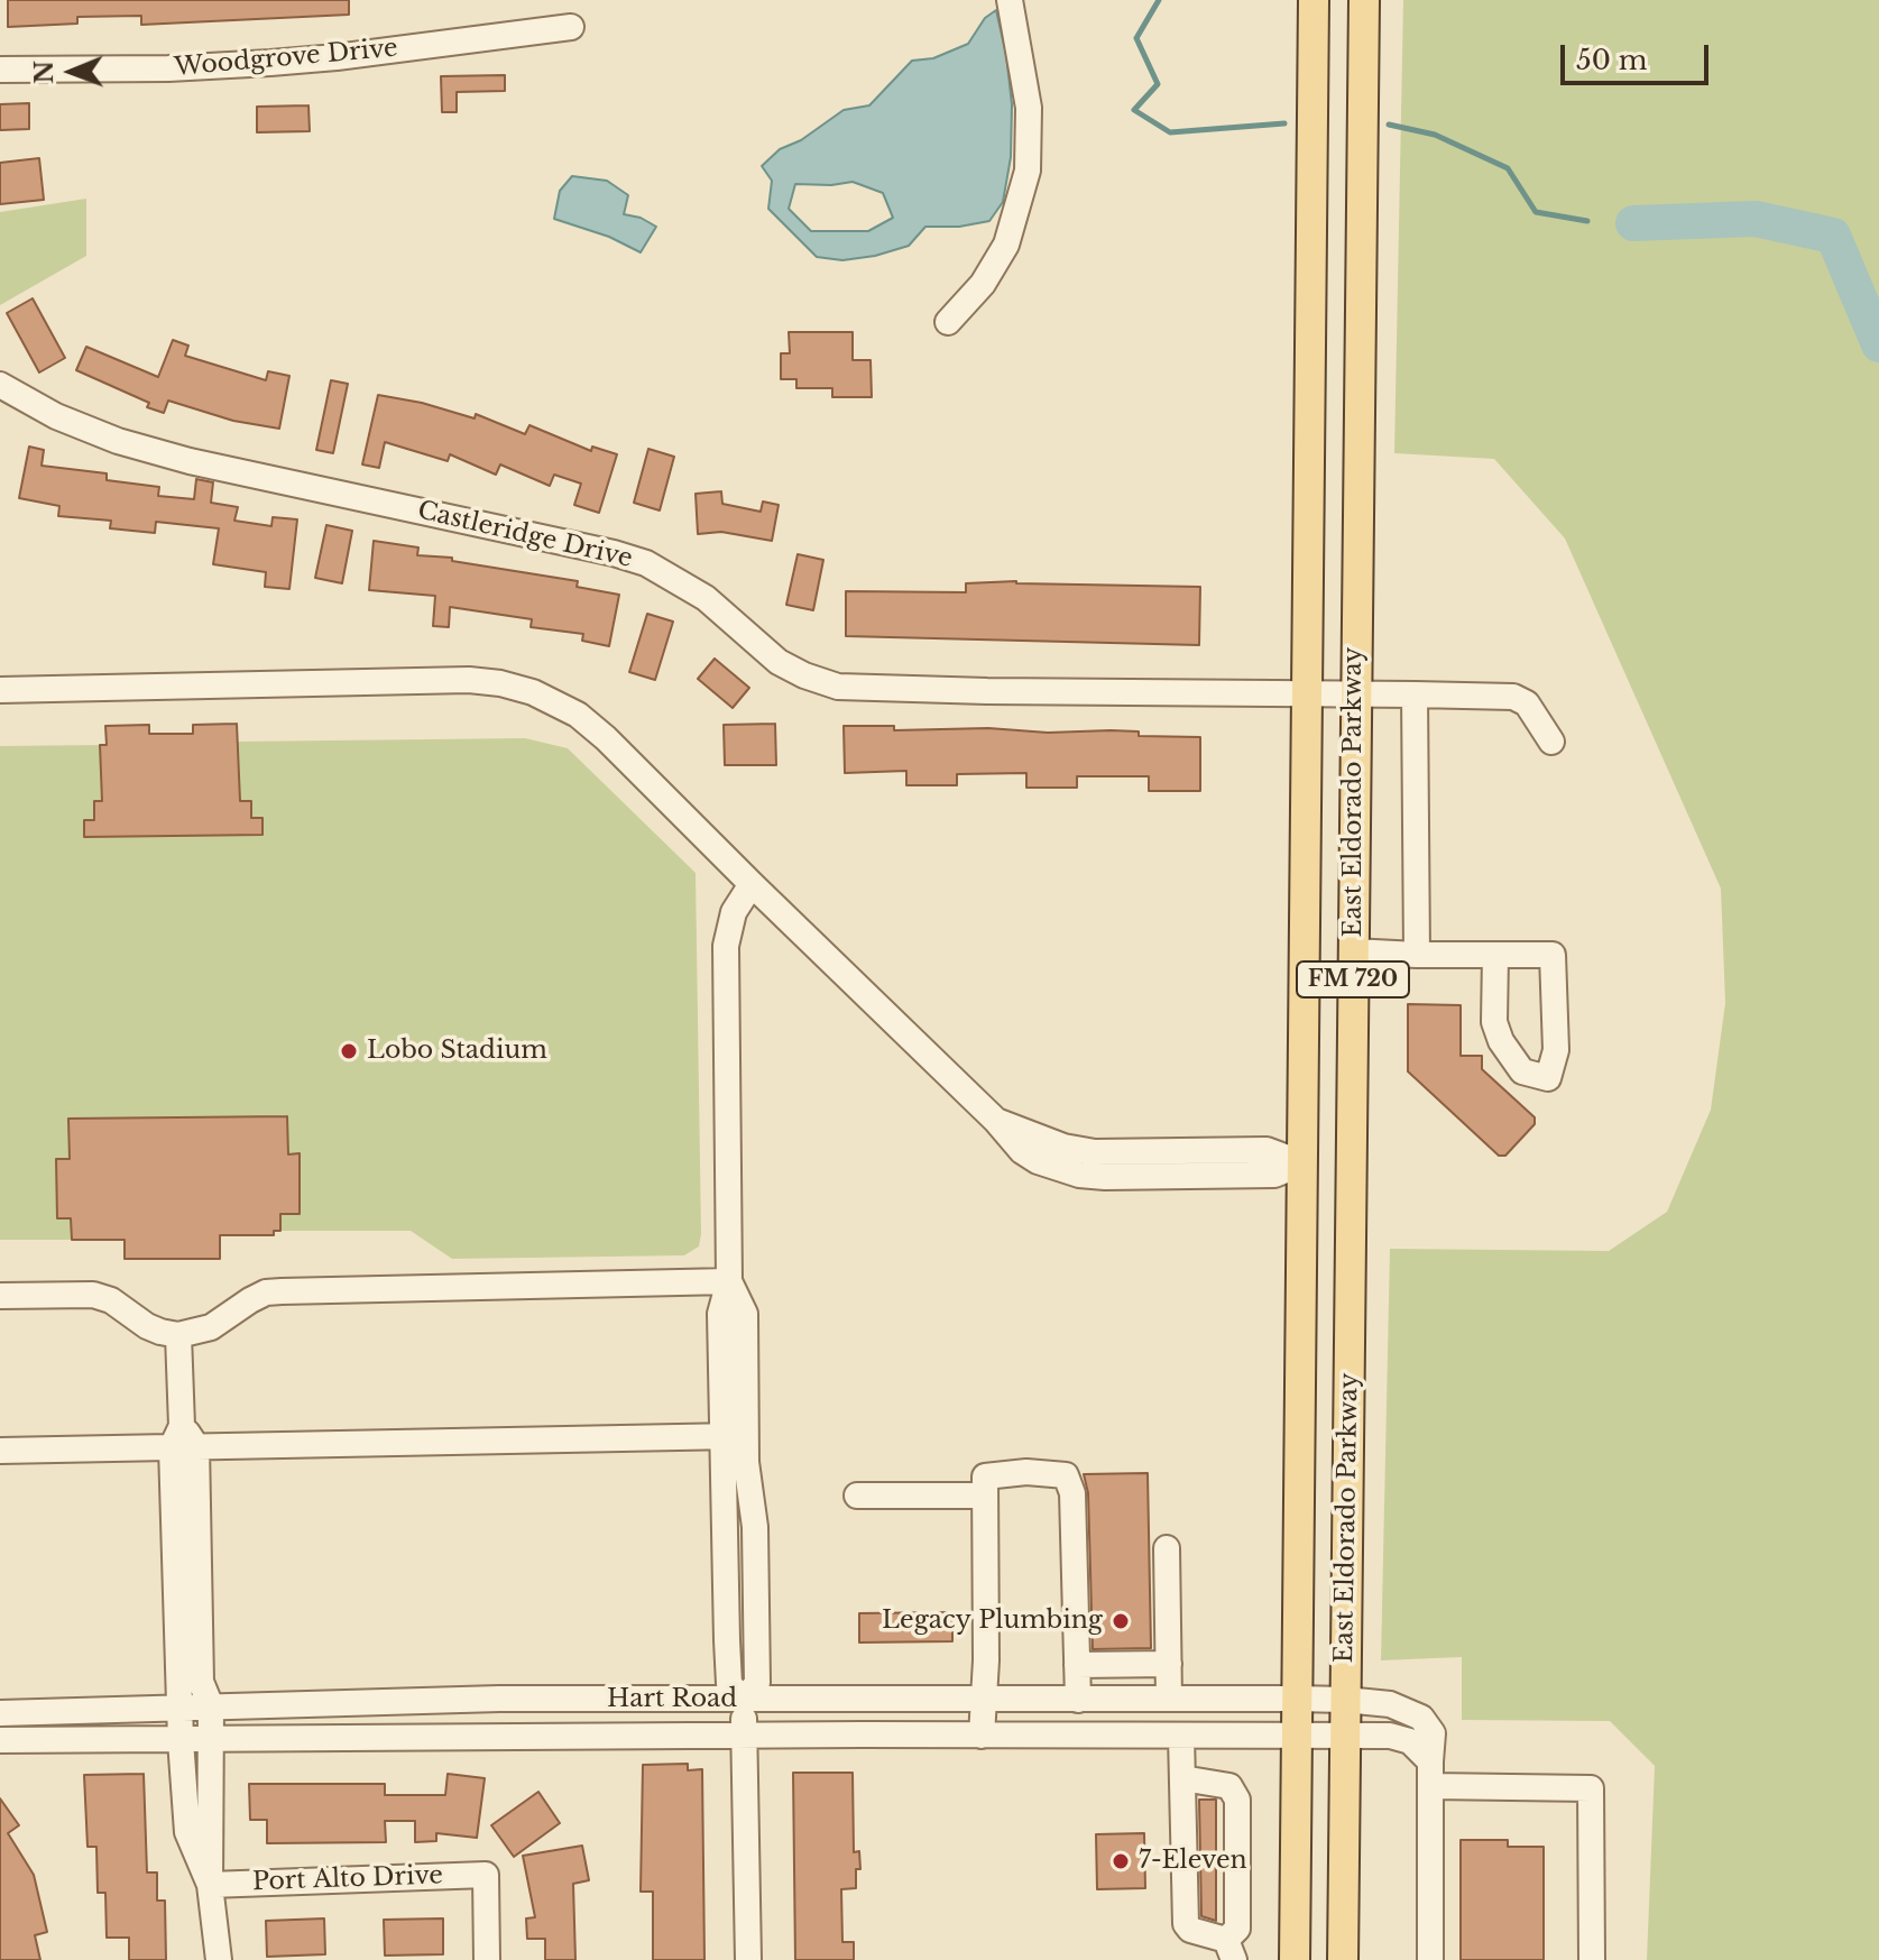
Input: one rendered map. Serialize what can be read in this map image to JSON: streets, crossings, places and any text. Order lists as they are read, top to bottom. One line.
{"streets":{"main road":["East Eldorado Parkway","FM 720"],"street":["Woodgrove Drive","Castleridge Drive","Hart Road","Port Alto Drive"]},"crossings":[["Castleridge Drive","East Eldorado Parkway"],["East Eldorado Parkway","Hart Road"]],"places":["Lobo Stadium","Legacy Plumbing","7-Eleven"],"scale_bar":"50 m","north":"left"}
